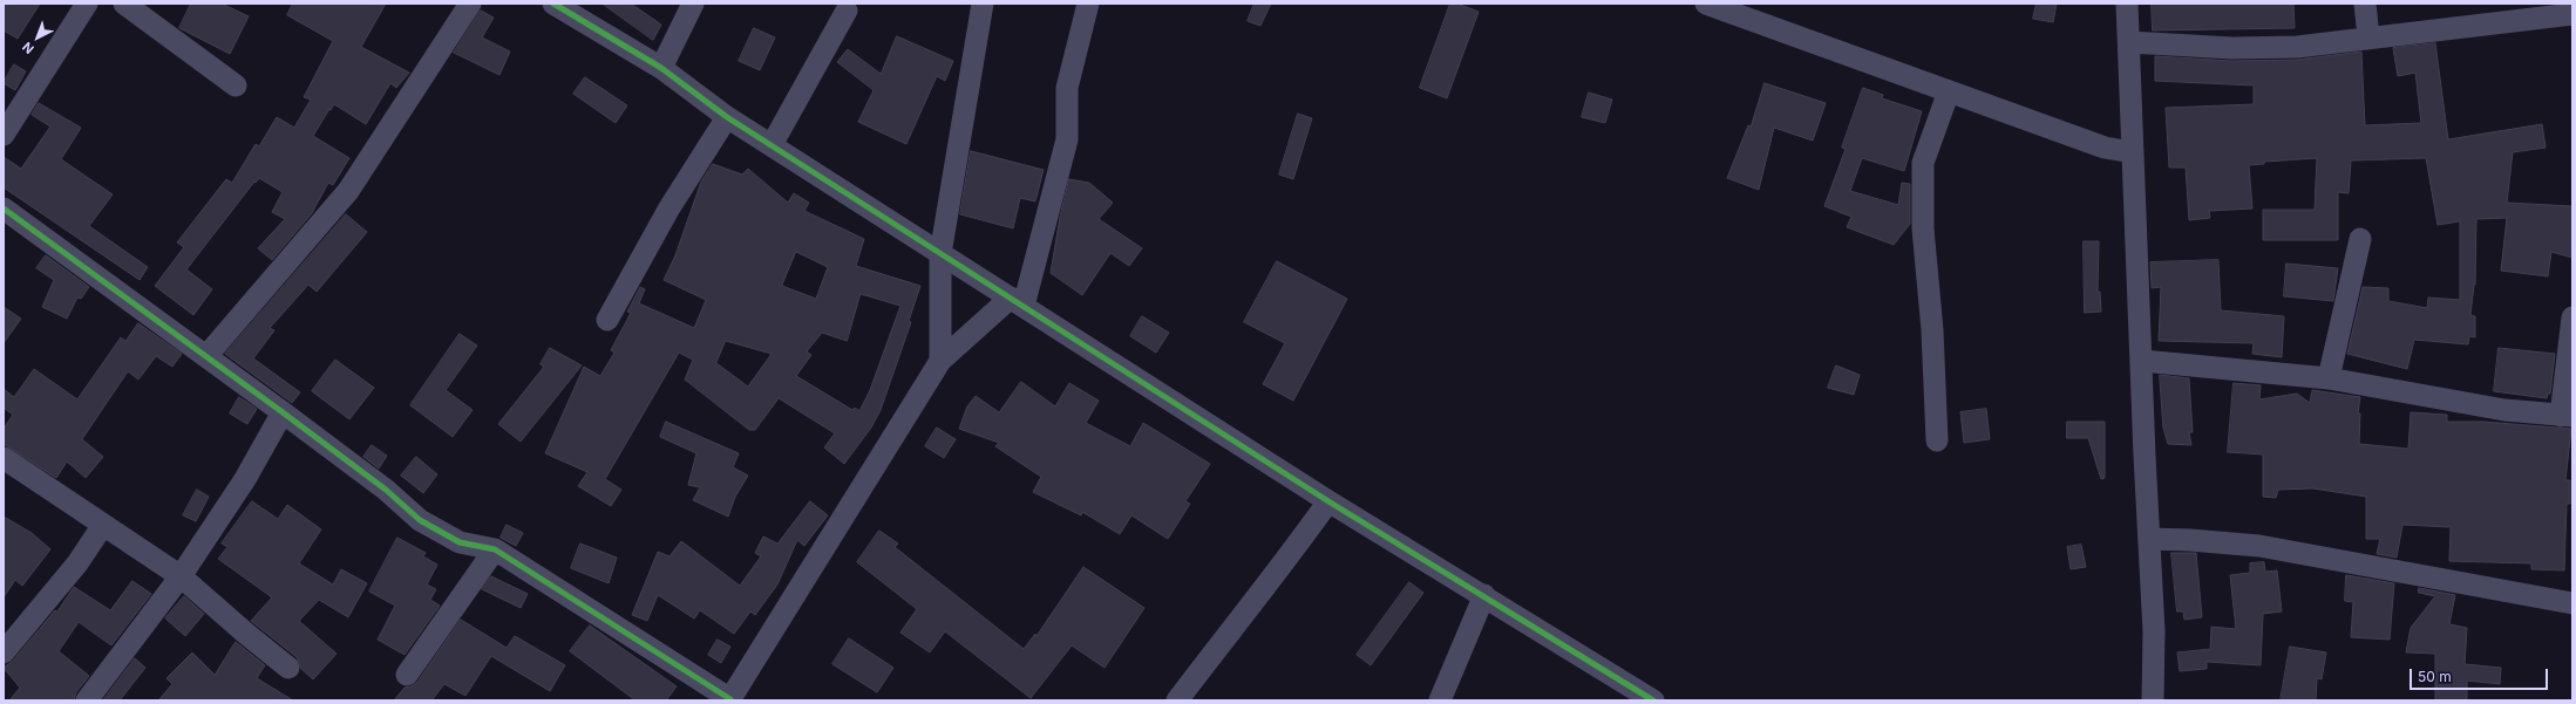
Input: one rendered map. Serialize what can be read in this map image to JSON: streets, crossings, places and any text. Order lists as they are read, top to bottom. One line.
{"scale_bar":"50 m","north":"bottom left"}
